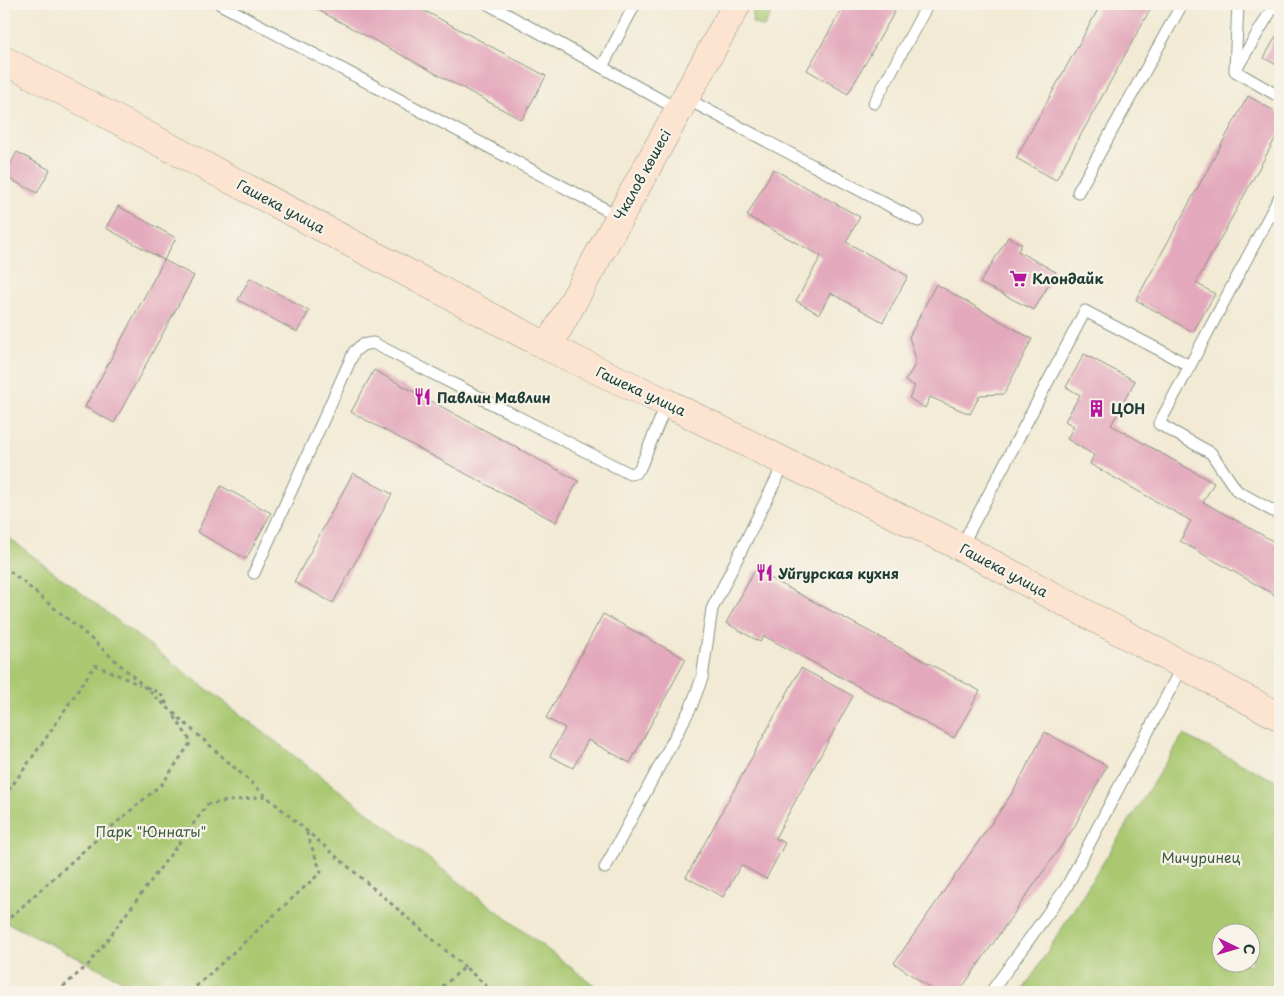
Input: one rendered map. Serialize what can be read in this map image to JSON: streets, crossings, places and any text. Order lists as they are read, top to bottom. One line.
{"streets":{"main road":["Чкалов көшесі","Гашека улица"]},"crossings":[["Чкалов көшесі","Гашека улица"]],"parks":["Парк \"Юннаты\"","Мичуринец"],"places":{"supermarket":["Клондайк"],"restaurant":["Павлин Мавлин","Уйгурская кухня"],"building":["ЦОН"]},"north":"right"}
